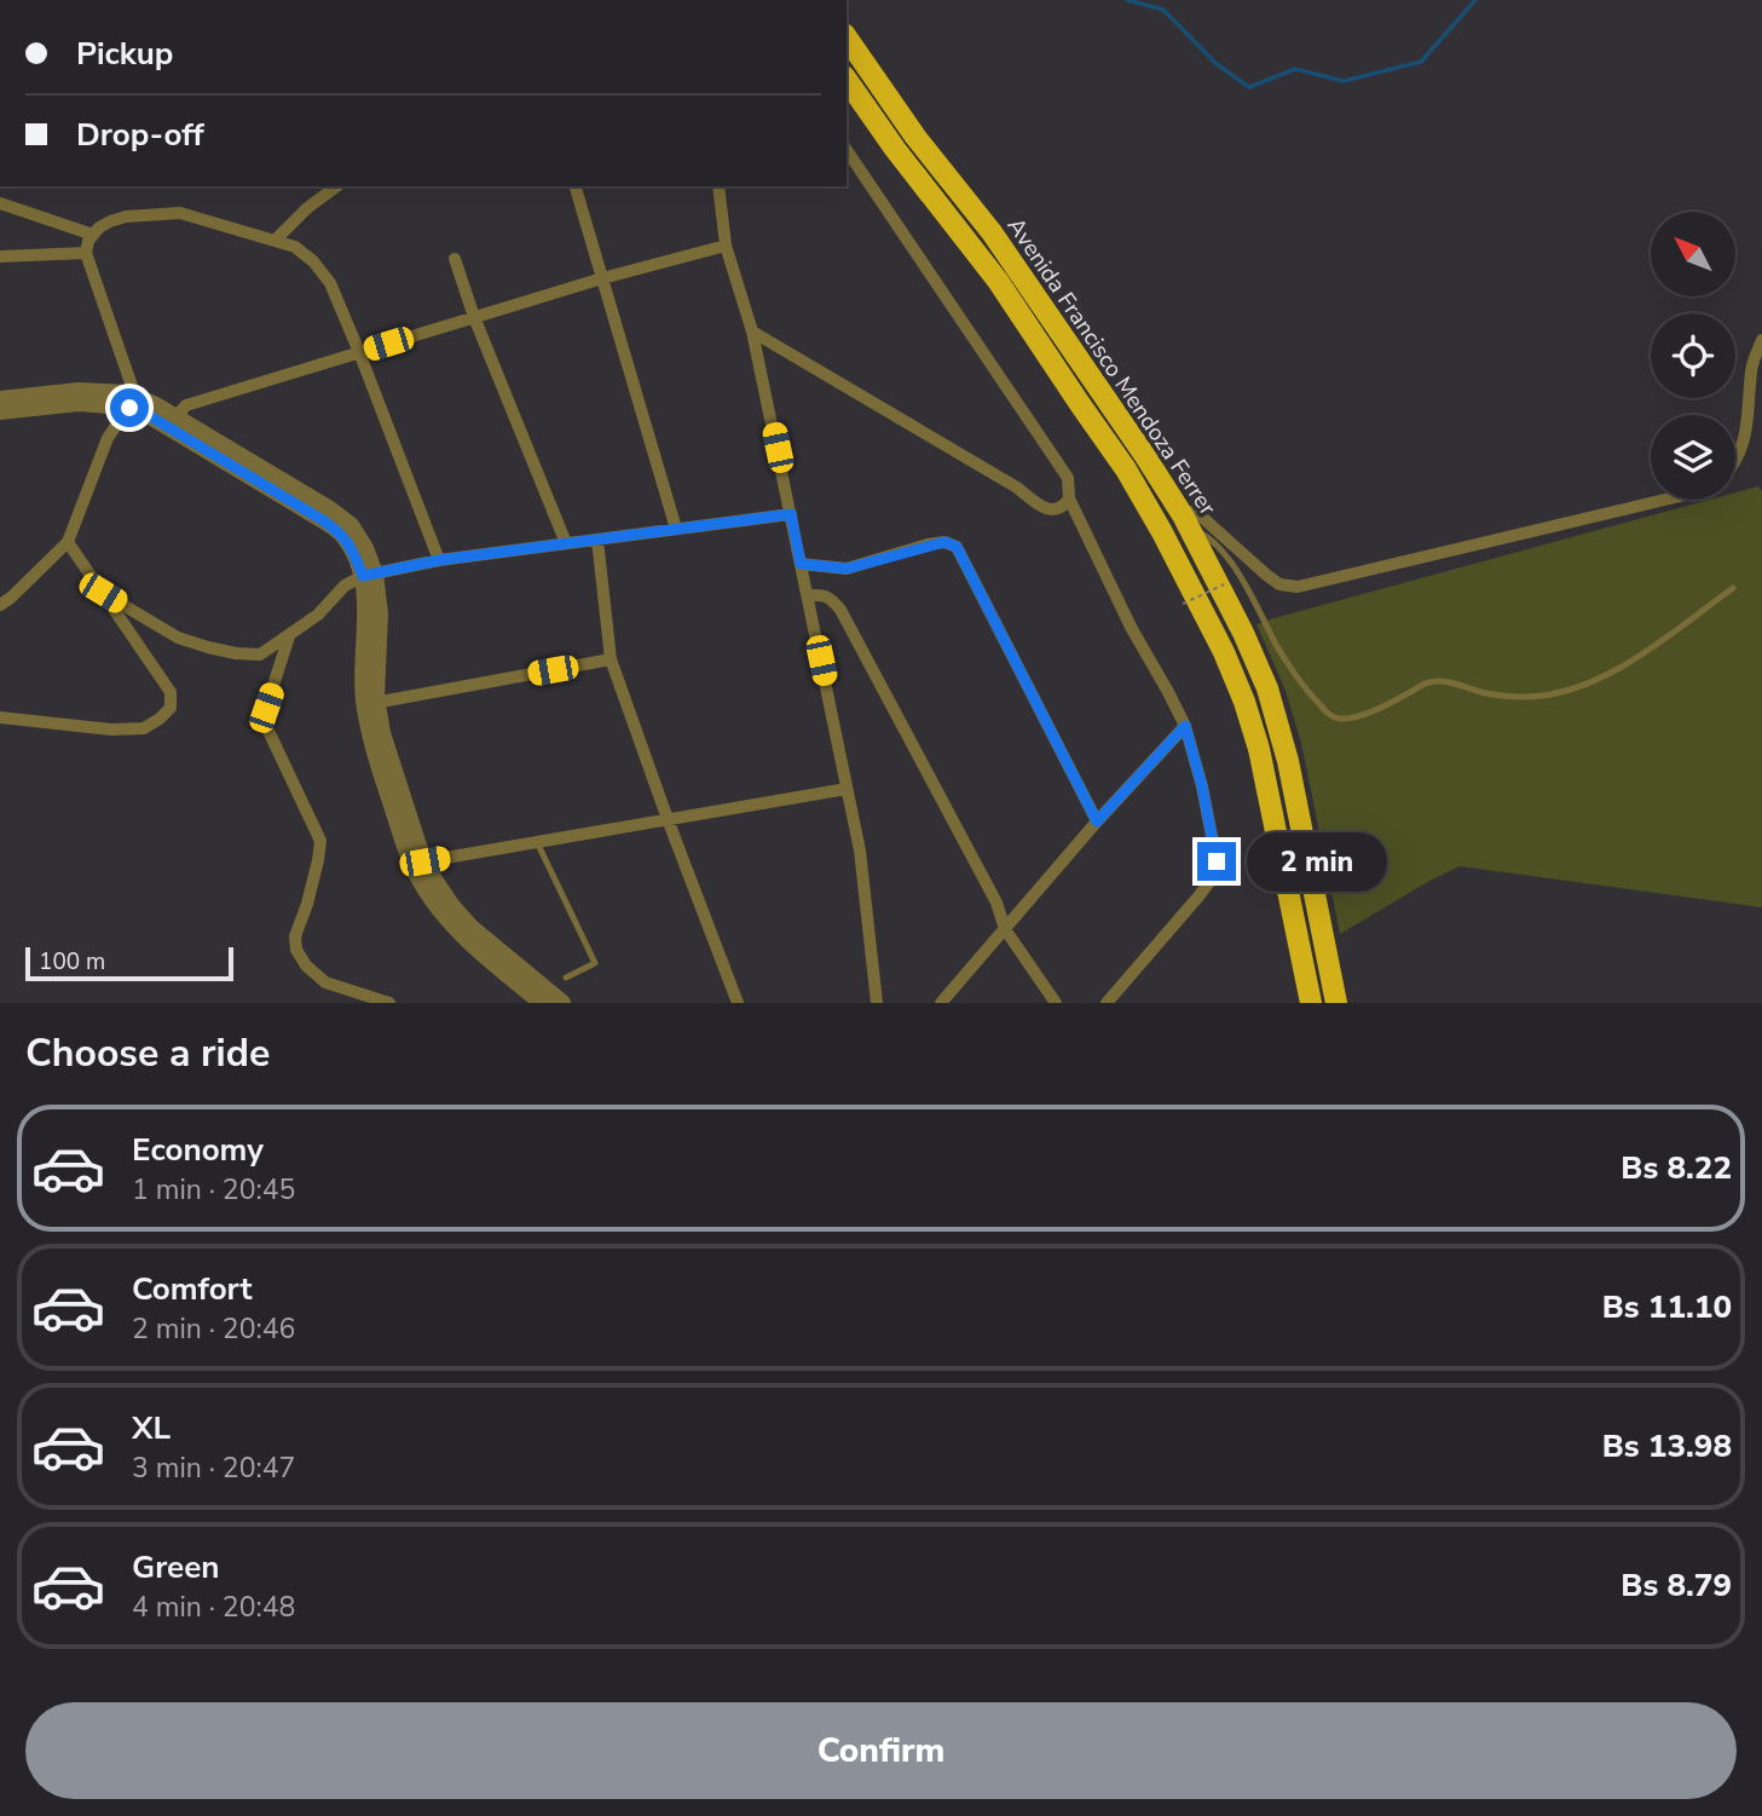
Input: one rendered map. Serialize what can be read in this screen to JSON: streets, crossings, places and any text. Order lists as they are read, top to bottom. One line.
{"streets":{"highway":["Avenida Francisco Mendoza Ferrer"]},"scale_bar":"100 m","north":"top left","page":{"banner":["Pickup","Drop-off"],"bubble":"2 min","scale":"100 m","heading":"Choose a ride","list":[{"name":"Economy","note":"1 min · 20:45","value":"Bs 8.22"},{"name":"Comfort","note":"2 min · 20:46","value":"Bs 11.10"},{"name":"XL","note":"3 min · 20:47","value":"Bs 13.98"},{"name":"Green","note":"4 min · 20:48","value":"Bs 8.79"}],"buttons":"Confirm"}}
